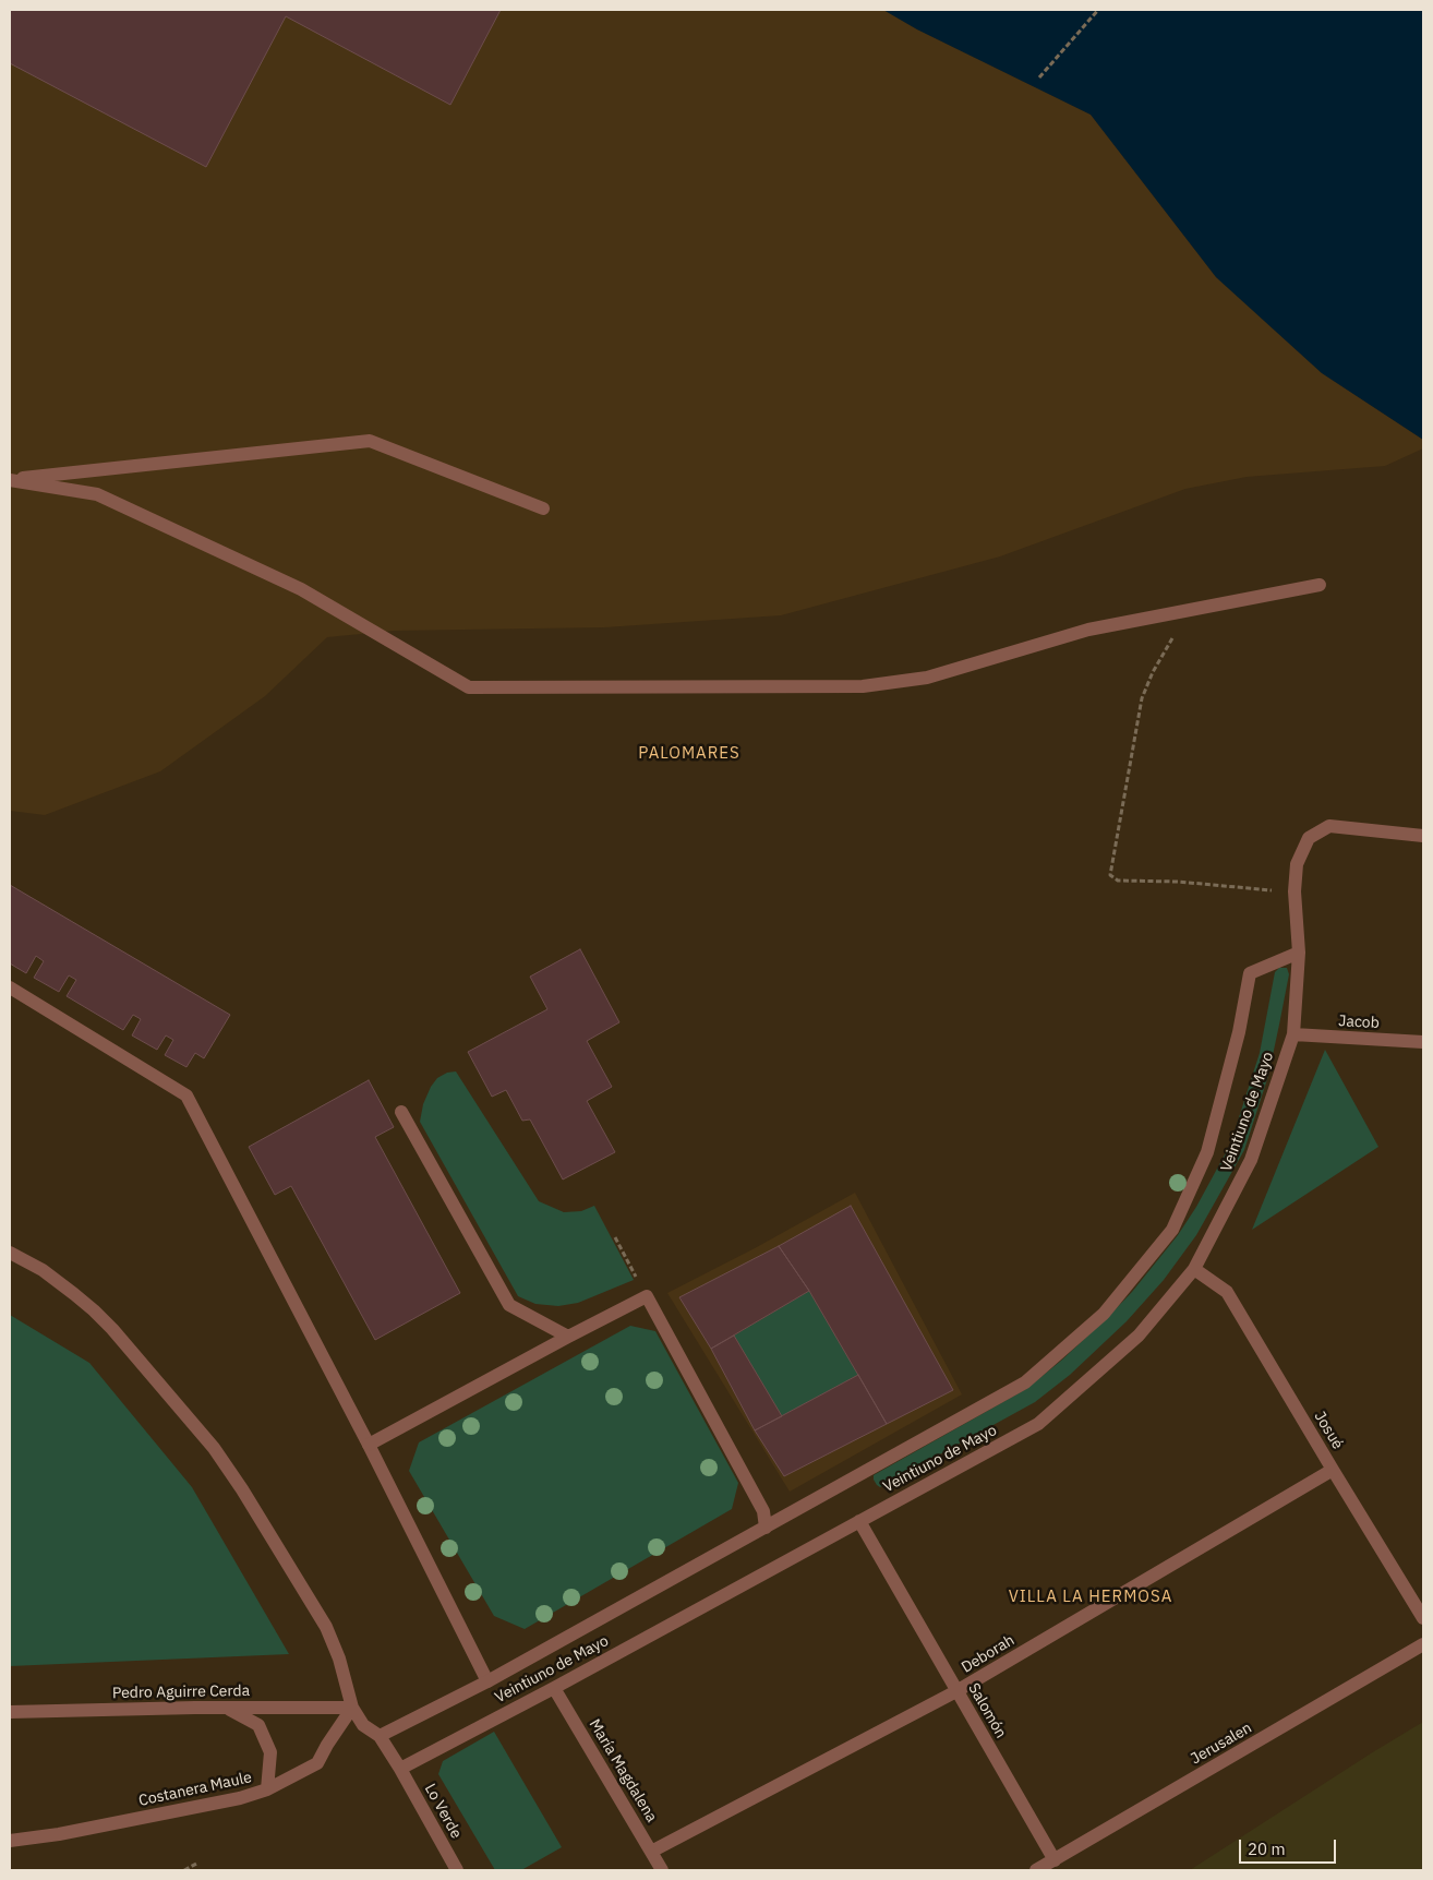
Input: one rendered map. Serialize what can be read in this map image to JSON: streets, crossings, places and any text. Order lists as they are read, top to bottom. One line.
{"streets":{"street":["Jacob","Veintiuno de Mayo","Josué","Deborah","Pedro Aguirre Cerda","Salomón","Jerusalen","María Magdalena","Costanera Maule","Lo Verde"]},"crossings":[["Jacob","Veintiuno de Mayo"],["Veintiuno de Mayo","Josué"],["Veintiuno de Mayo","Salomón"],["Veintiuno de Mayo","María Magdalena"],["Veintiuno de Mayo","Lo Verde"],["Josué","Deborah"],["Deborah","Salomón"],["Deborah","María Magdalena"],["Pedro Aguirre Cerda","Costanera Maule"],["Salomón","Jerusalen"]],"districts":["PALOMARES","VILLA LA HERMOSA"],"scale_bar":"20 m"}
